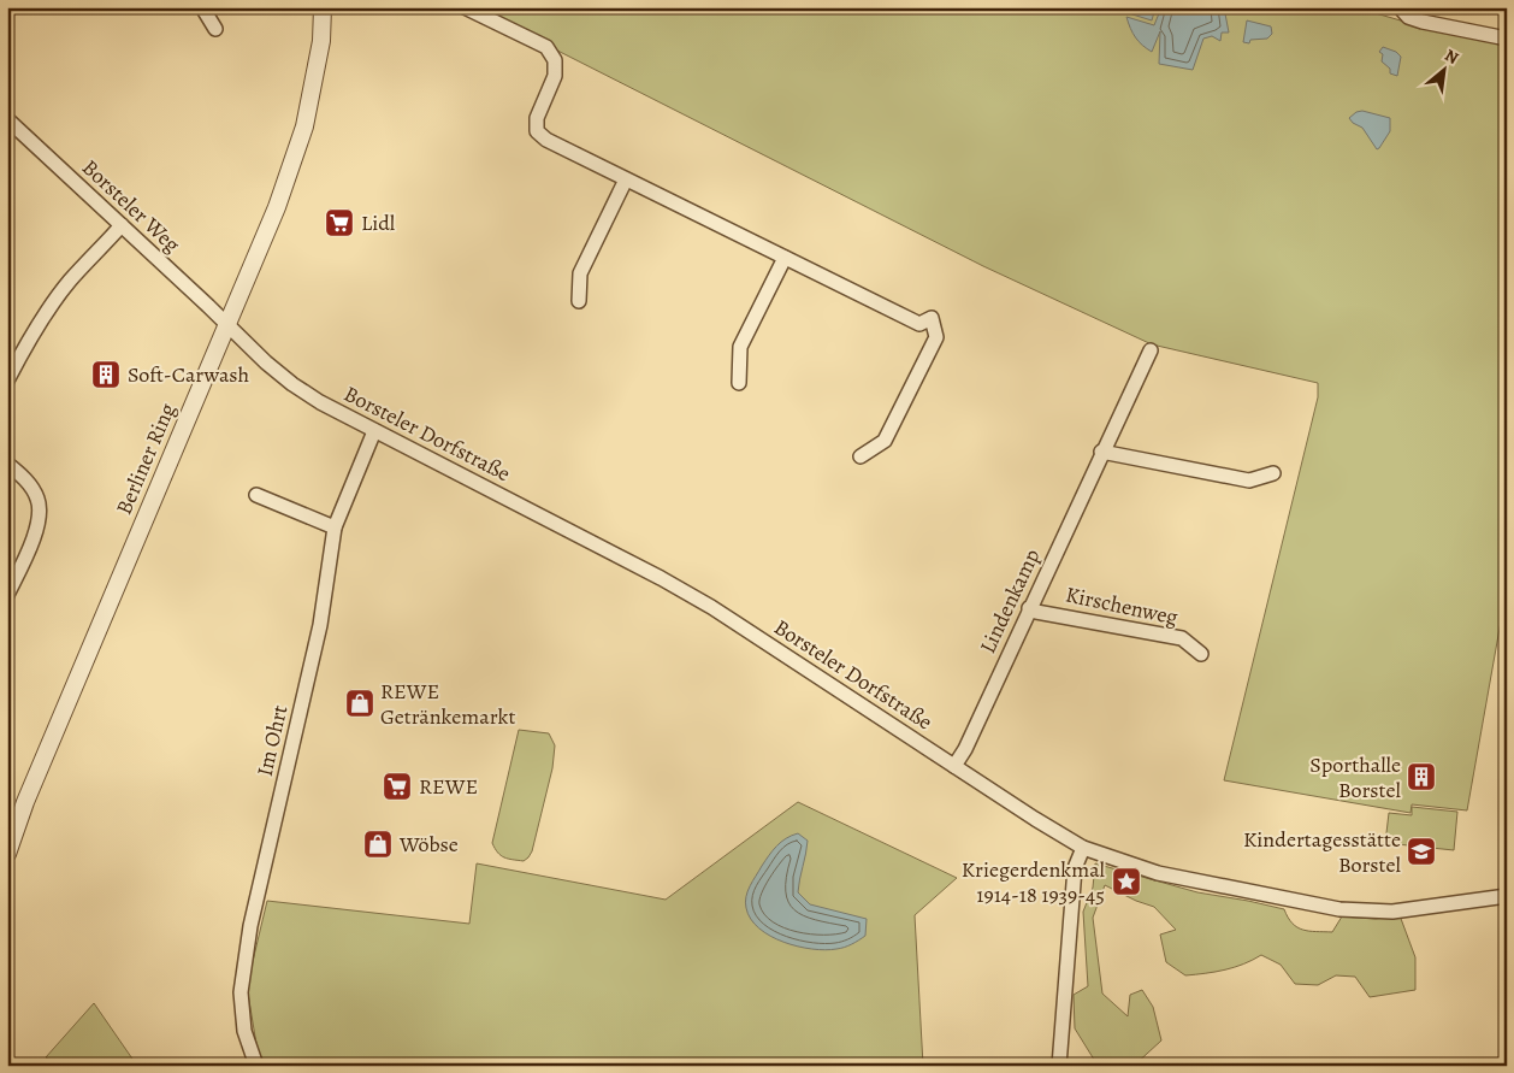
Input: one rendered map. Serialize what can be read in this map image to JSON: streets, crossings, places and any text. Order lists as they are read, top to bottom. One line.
{"streets":{"street":["Borsteler Weg","Borsteler Dorfstraße","Berliner Ring","Lindenkamp","Kirschenweg","Im Ohrt"]},"crossings":[["Borsteler Weg","Borsteler Dorfstraße"],["Borsteler Weg","Berliner Ring"],["Borsteler Dorfstraße","Berliner Ring"],["Borsteler Dorfstraße","Lindenkamp"],["Borsteler Dorfstraße","Im Ohrt"],["Lindenkamp","Kirschenweg"]],"places":{"supermarket":["Lidl","REWE"],"building":["Soft-Carwash","Sporthalle Borstel"],"shop":["REWE Getränkemarkt","Wöbse"],"school or university":["Kindertagesstätte Borstel"],"place":["Kriegerdenkmal 1914-18 1939-45"]},"north":"top right"}
